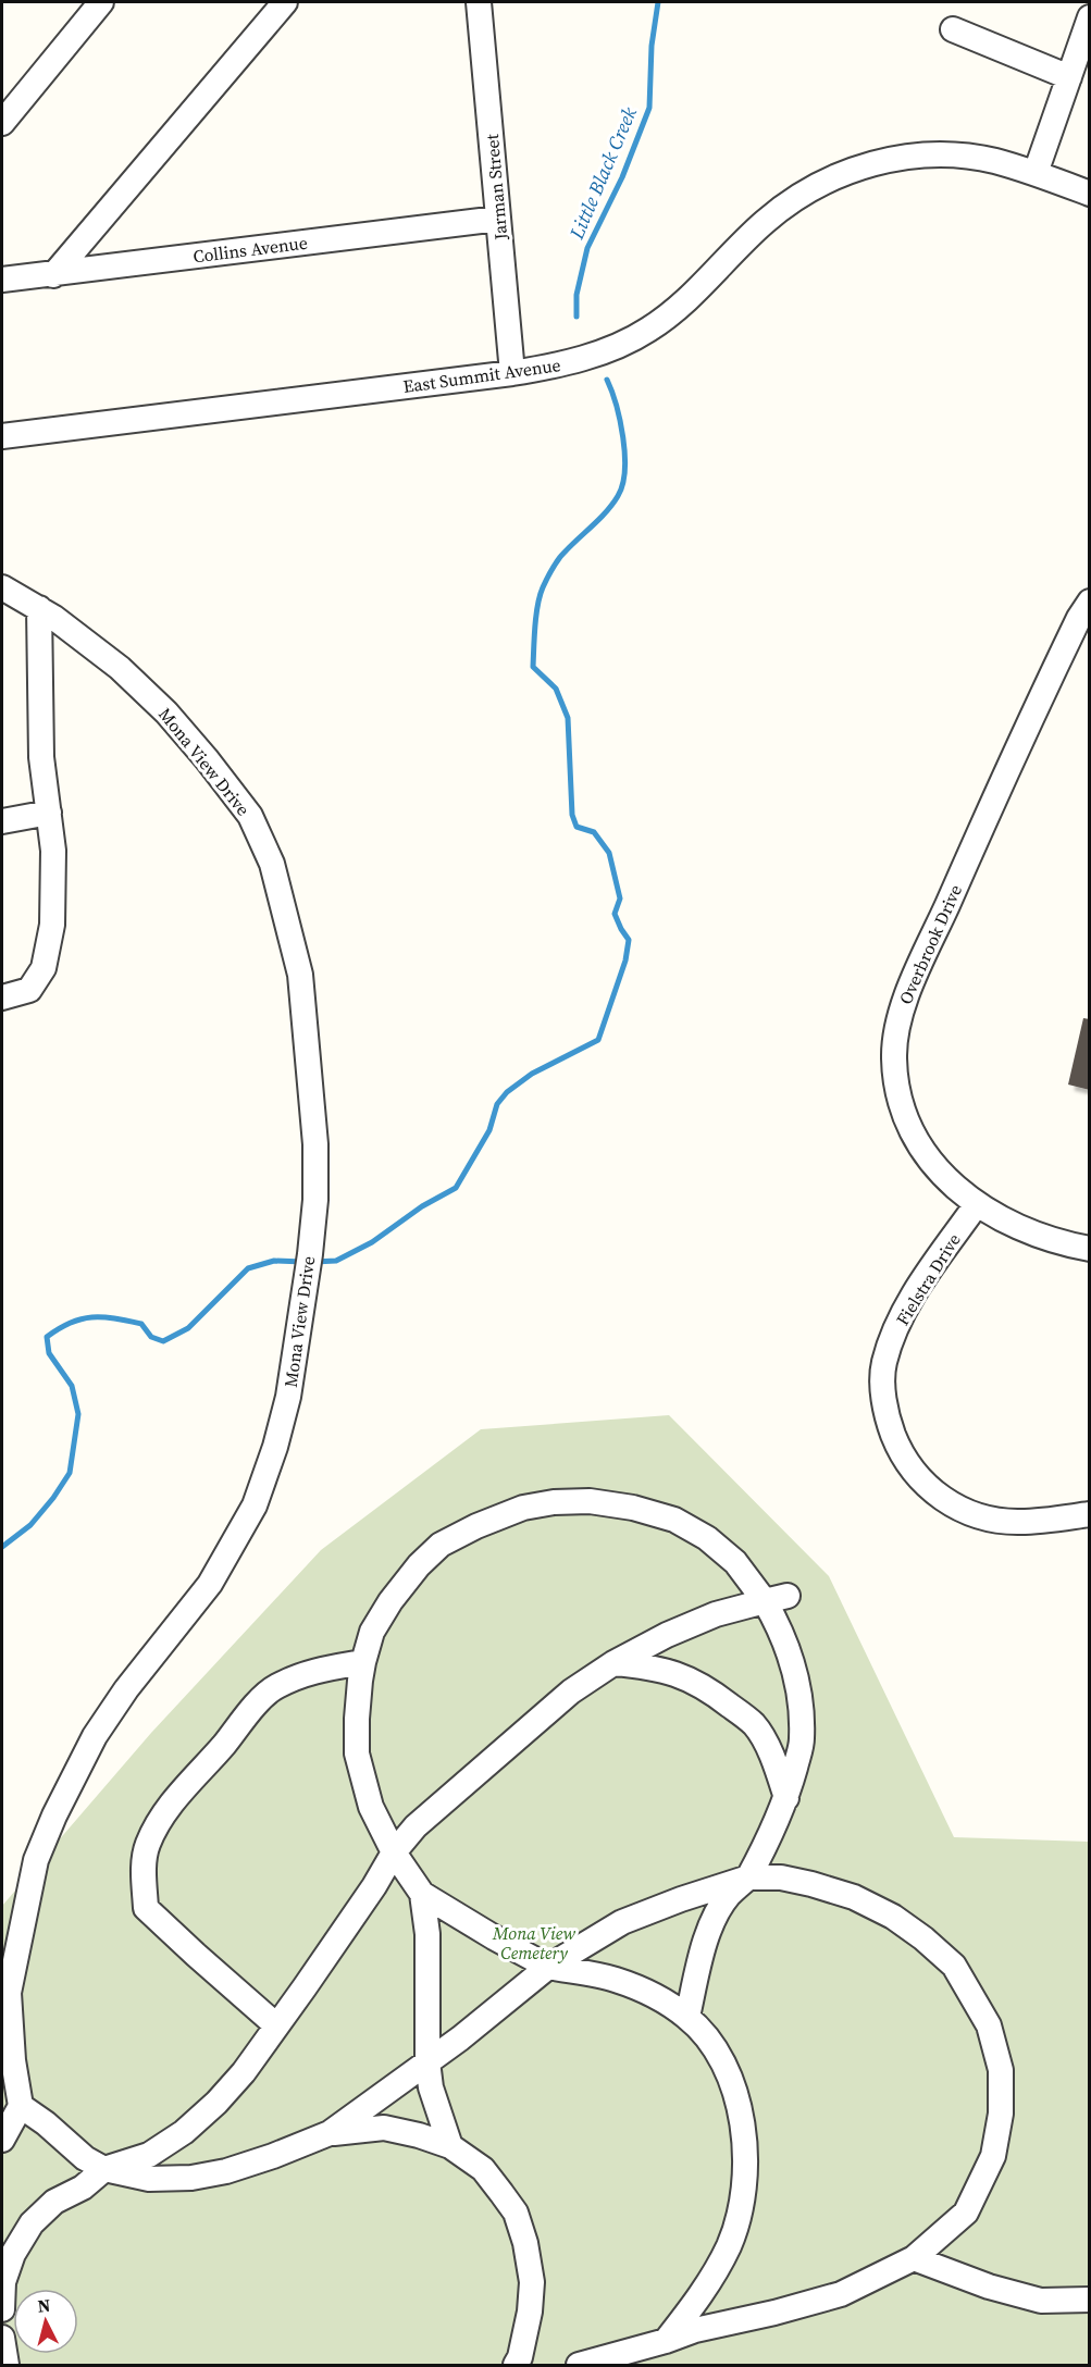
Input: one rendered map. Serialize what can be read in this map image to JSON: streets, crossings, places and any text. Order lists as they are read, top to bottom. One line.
{"streets":{"street":["Jarman Street","Collins Avenue","East Summit Avenue","Mona View Drive","Overbrook Drive","Fielstra Drive"]},"crossings":[["Jarman Street","Collins Avenue"],["Jarman Street","East Summit Avenue"],["Overbrook Drive","Fielstra Drive"]],"water":["Little Black Creek"],"parks":["Mona View Cemetery"],"north":"top"}
